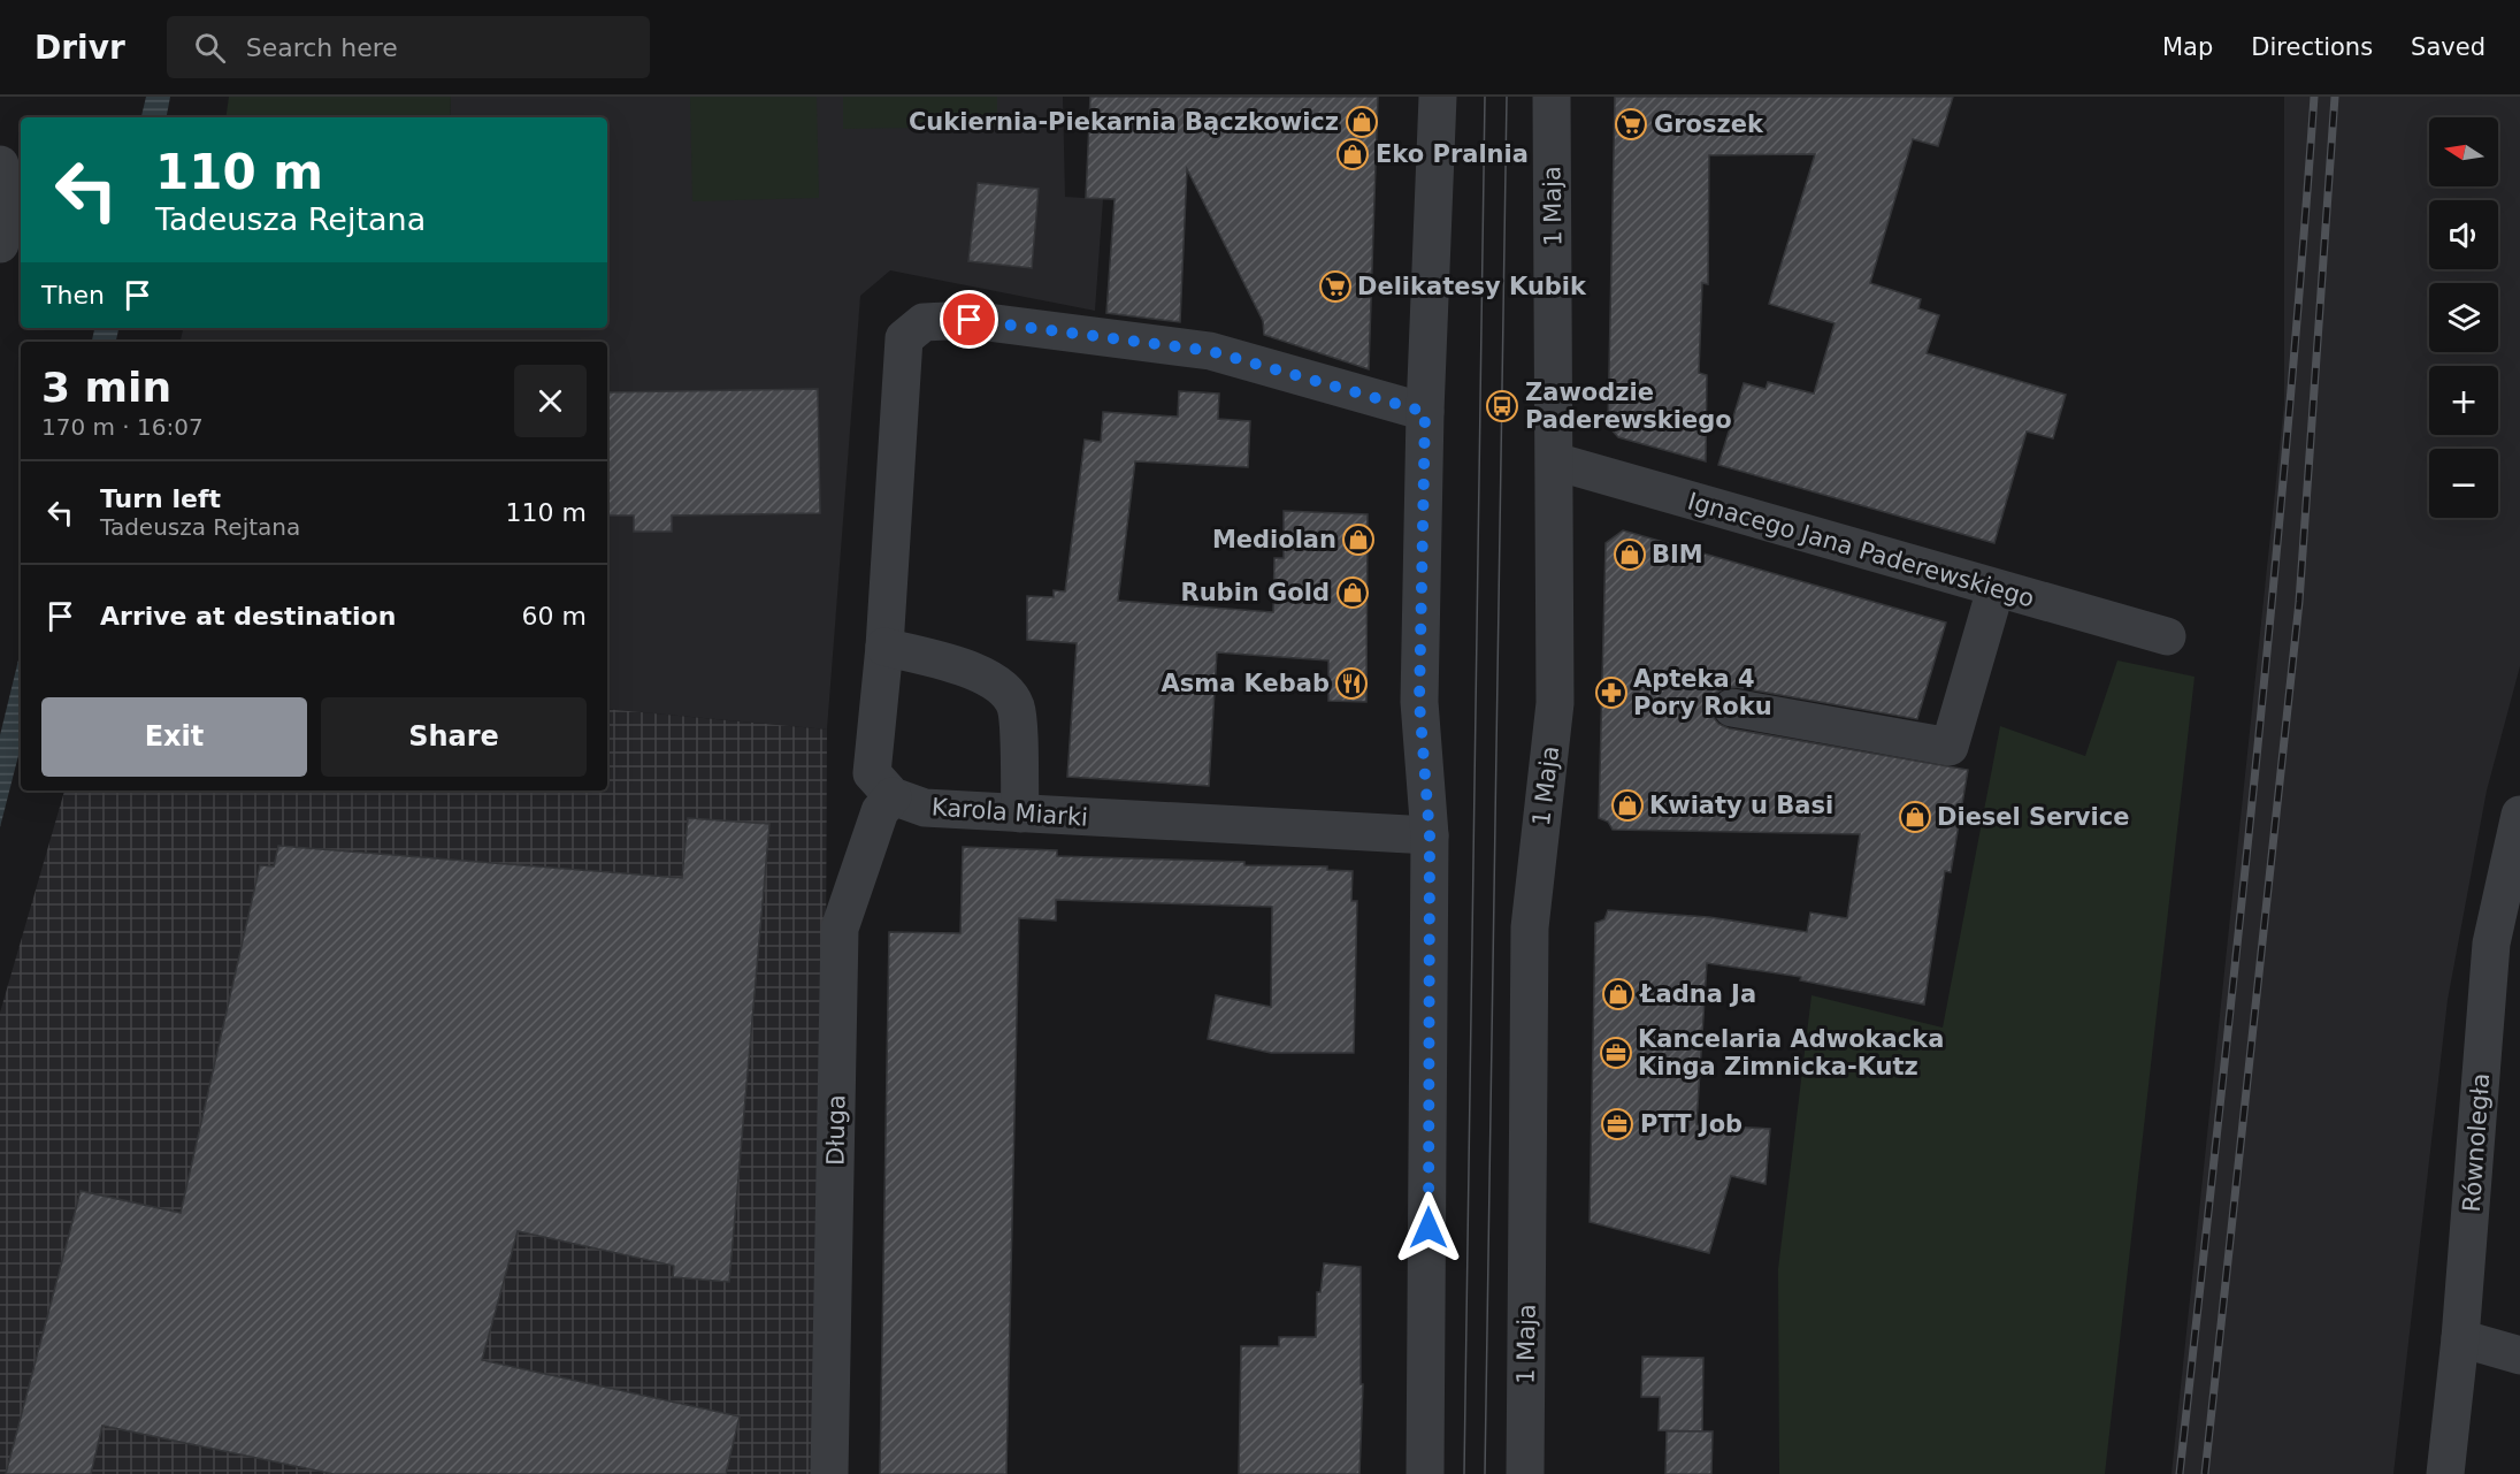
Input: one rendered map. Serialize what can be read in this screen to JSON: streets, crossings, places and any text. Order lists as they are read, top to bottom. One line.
{"streets":{"street":["1 Maja","Ignacego Jana Paderewskiego","Karola Miarki","Długa","Równoległa"]},"crossings":[["1 Maja","Ignacego Jana Paderewskiego"],["Karola Miarki","Długa"]],"places":{"shop":["Cukiernia-Piekarnia Bączkowicz","Eko Pralnia","Mediolan","BIM","Rubin Gold","Kwiaty u Basi","Diesel Service","Ładna Ja"],"supermarket":["Groszek","Delikatesy Kubik"],"bus stop":["Zawodzie Paderewskiego"],"restaurant":["Asma Kebab"],"pharmacy":["Apteka 4 Pory Roku"],"office":["Kancelaria Adwokacka Kinga Zimnicka-Kutz","PTT Job"]},"north":"left","page":{"header":"Drivr","search":"Search here","nav":["Map","Directions","Saved"],"map_buttons":["+","−"],"turn":["110 m","Tadeusza Rejtana"],"then":"Then","heading":["3 min","170 m · 16:07"],"list":[{"name":"Turn left","note":"Tadeusza Rejtana","value":"110 m"},{"name":"Arrive at destination","value":"60 m"}],"buttons":["Exit","Share"]}}
